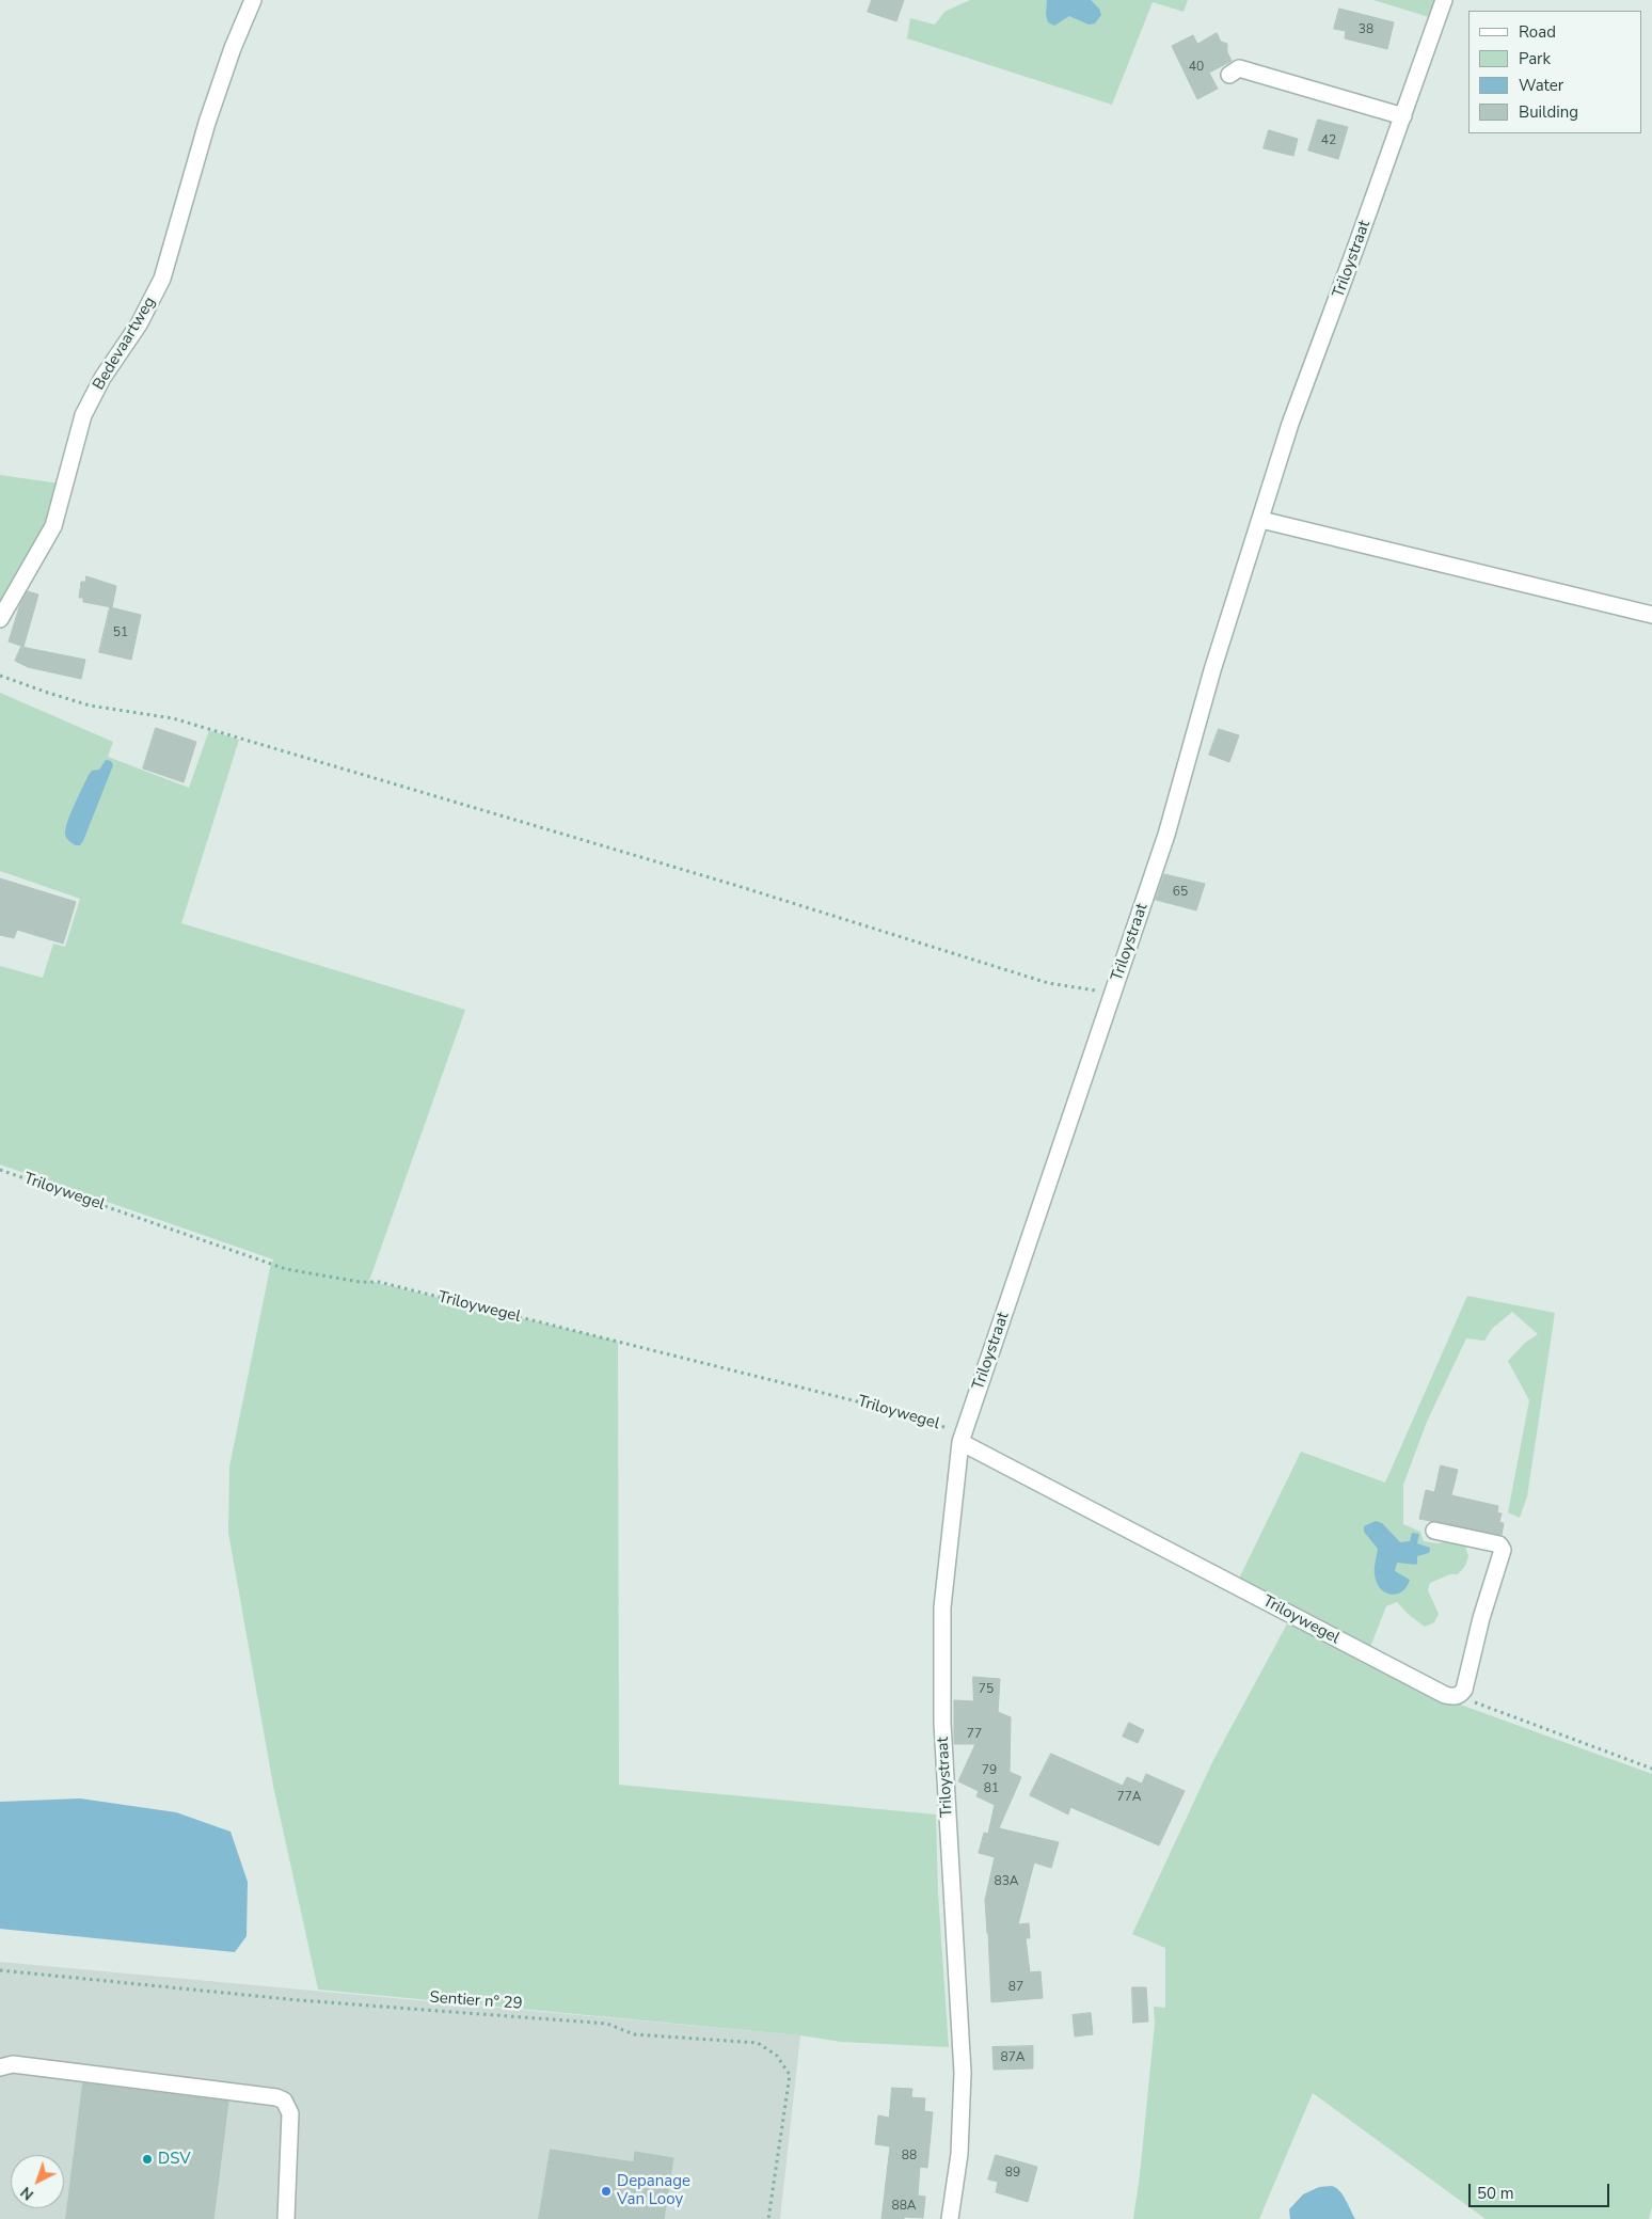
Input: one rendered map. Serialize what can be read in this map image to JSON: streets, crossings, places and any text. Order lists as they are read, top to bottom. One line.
{"streets":{"street":["Triloystraat","Bedevaartweg","Triloywegel"],"path":["Sentier n° 29"]},"crossings":[["Triloystraat","Triloywegel"]],"places":["DSV","Depanage Van Looy"],"house_numbers":["38","40","42","51","65","75","77","79","81","77A","83A","87","87A","88","89","88A"],"legend":["Road","Park","Water","Building"],"scale_bar":"50 m","north":"bottom left"}
